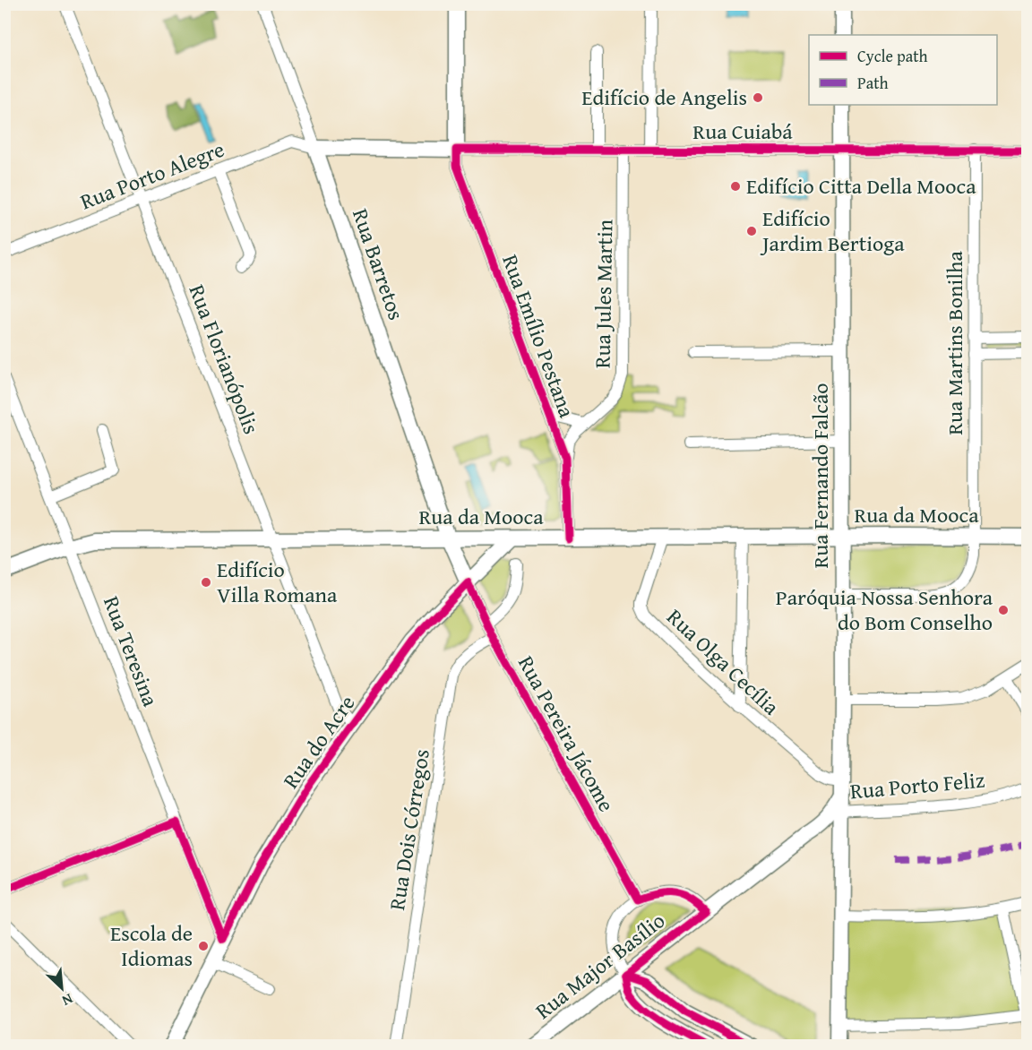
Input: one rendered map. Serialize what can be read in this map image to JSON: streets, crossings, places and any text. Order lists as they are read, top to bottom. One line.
{"streets":{"main road":["Rua Cuiabá","Rua Barretos","Rua Fernando Falcão","Rua da Mooca","Rua Pereira Jácome","Rua do Acre","Rua Major Basílio"],"street":["Rua Porto Alegre","Rua Jules Martin","Rua Emílio Pestana","Rua Martins Bonilha","Rua Florianópolis","Rua Teresina","Rua Olga Cecília","Rua Porto Feliz","Rua Dois Córregos"]},"crossings":[["Rua Cuiabá","Rua Porto Alegre"],["Rua Cuiabá","Rua Barretos"],["Rua Cuiabá","Rua Jules Martin"],["Rua Cuiabá","Rua Emílio Pestana"],["Rua Cuiabá","Rua Martins Bonilha"],["Rua Cuiabá","Rua Fernando Falcão"],["Rua Porto Alegre","Rua Barretos"],["Rua Porto Alegre","Rua Florianópolis"],["Rua Barretos","Rua da Mooca"],["Rua Barretos","Rua Pereira Jácome"],["Rua Jules Martin","Rua Emílio Pestana"],["Rua Emílio Pestana","Rua da Mooca"],["Rua Martins Bonilha","Rua Fernando Falcão"],["Rua Martins Bonilha","Rua da Mooca"],["Rua Florianópolis","Rua da Mooca"],["Rua Florianópolis","Rua do Acre"],["Rua Fernando Falcão","Rua da Mooca"],["Rua Fernando Falcão","Rua Olga Cecília"],["Rua Fernando Falcão","Rua Porto Feliz"],["Rua Fernando Falcão","Rua Major Basílio"],["Rua da Mooca","Rua Teresina"],["Rua da Mooca","Rua Olga Cecília"],["Rua da Mooca","Rua Pereira Jácome"],["Rua da Mooca","Rua do Acre"],["Rua Teresina","Rua do Acre"],["Rua Pereira Jácome","Rua do Acre"],["Rua Pereira Jácome","Rua Dois Córregos"],["Rua Porto Feliz","Rua Major Basílio"]],"places":["Edifício de Angelis","Edifício Citta Della Mooca","Edifício Jardim Bertioga","Edifício Villa Romana","Paróquia Nossa Senhora do Bom Conselho","Escola de Idiomas"],"legend":["Cycle path","Path"],"north":"bottom right"}
